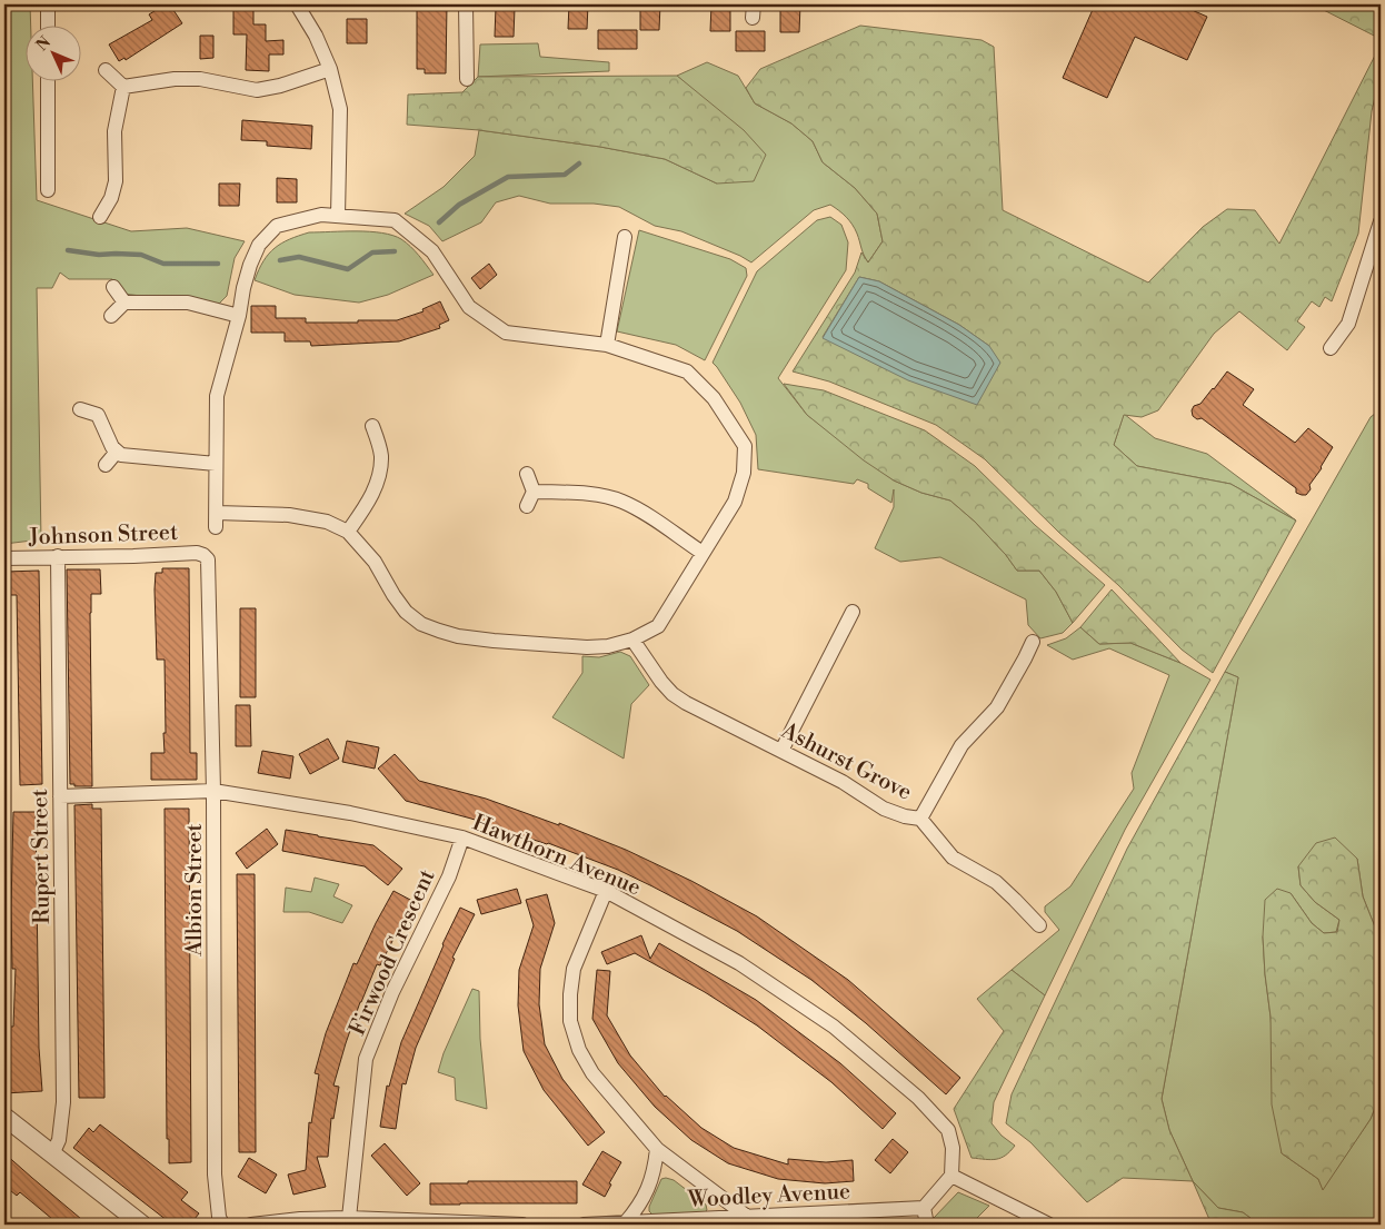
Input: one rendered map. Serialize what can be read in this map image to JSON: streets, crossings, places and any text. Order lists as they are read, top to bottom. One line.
{"streets":{"street":["Johnson Street","Ashurst Grove","Hawthorn Avenue","Rupert Street","Albion Street","Firwood Crescent","Woodley Avenue"]},"crossings":[["Johnson Street","Rupert Street"],["Johnson Street","Albion Street"],["Hawthorn Avenue","Rupert Street"],["Hawthorn Avenue","Albion Street"],["Hawthorn Avenue","Firwood Crescent"]],"north":"top left"}
